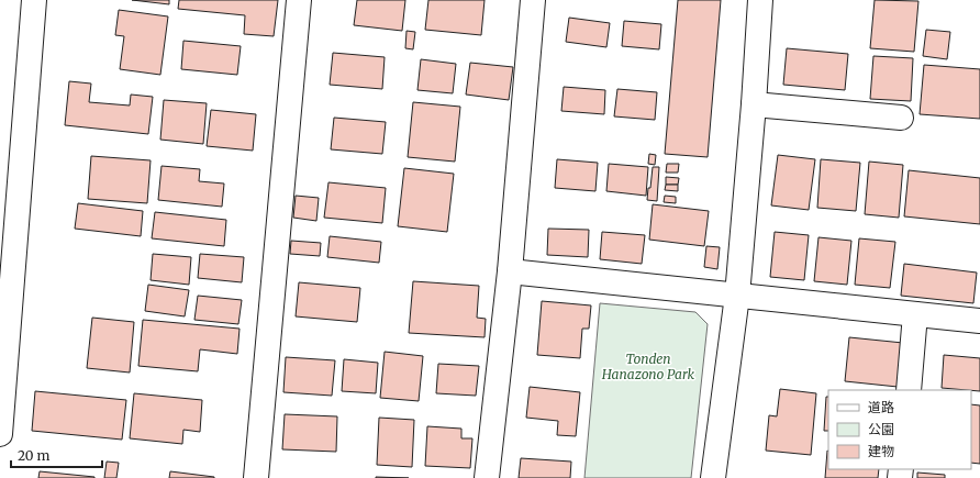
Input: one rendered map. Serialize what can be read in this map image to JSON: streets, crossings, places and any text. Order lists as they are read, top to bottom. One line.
{"parks":["Tonden Hanazono Park"],"legend":["道路","公園","建物"],"scale_bar":"20 m"}
